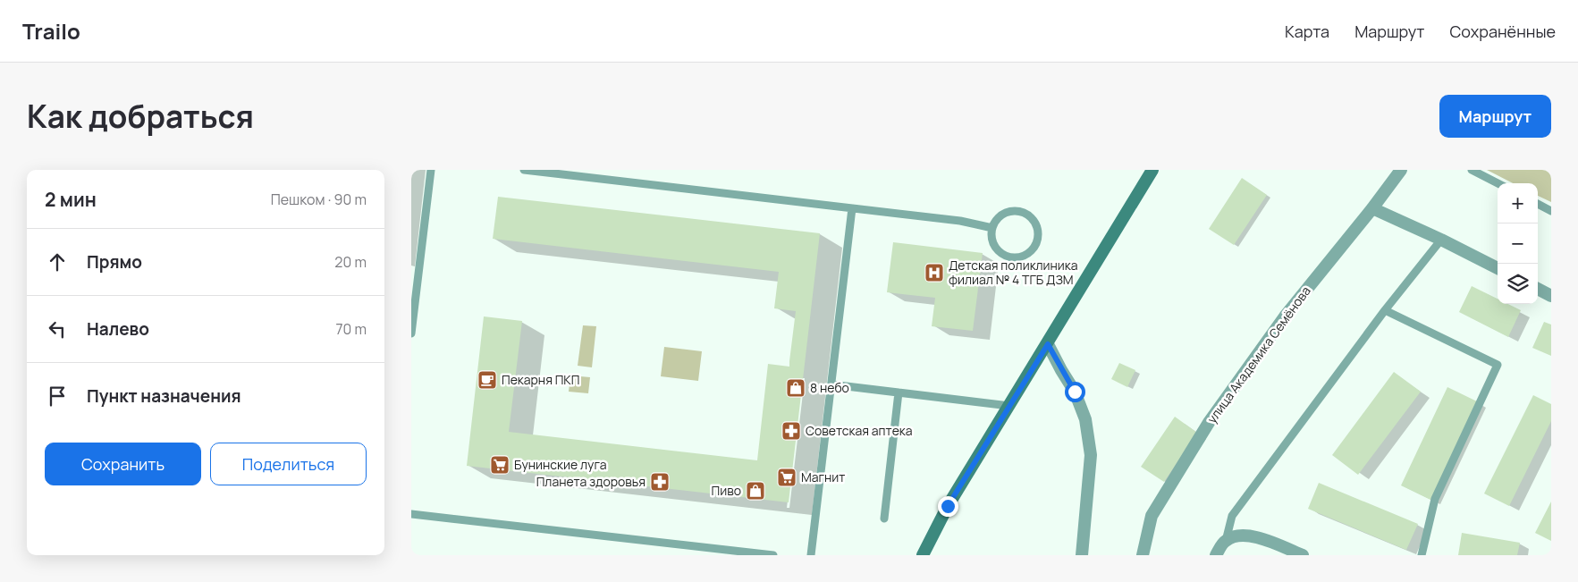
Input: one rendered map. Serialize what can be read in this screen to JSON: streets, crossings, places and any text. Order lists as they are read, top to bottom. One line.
{"streets":{"street":["улица Академика Семёнова"]},"places":{"hospital":["Детская поликлиника филиал № 4 ТГБ ДЗМ"],"cafe":["Пекарня ПКП"],"shop":["8 небо","Пиво"],"pharmacy":["Советская аптека","Планета здоровья"],"supermarket":["Бунинские луга","Магнит"]},"page":{"header":"Trailo","nav":["Карта","Маршрут","Сохранённые"],"title":"Как добраться","buttons":["Маршрут",["Сохранить","Поделиться"]],"heading":["2 мин","Пешком · 90 m"],"map_buttons":["+","−"],"list":[["Прямо","20 m"],["Налево","70 m"],"Пункт назначения"]}}
